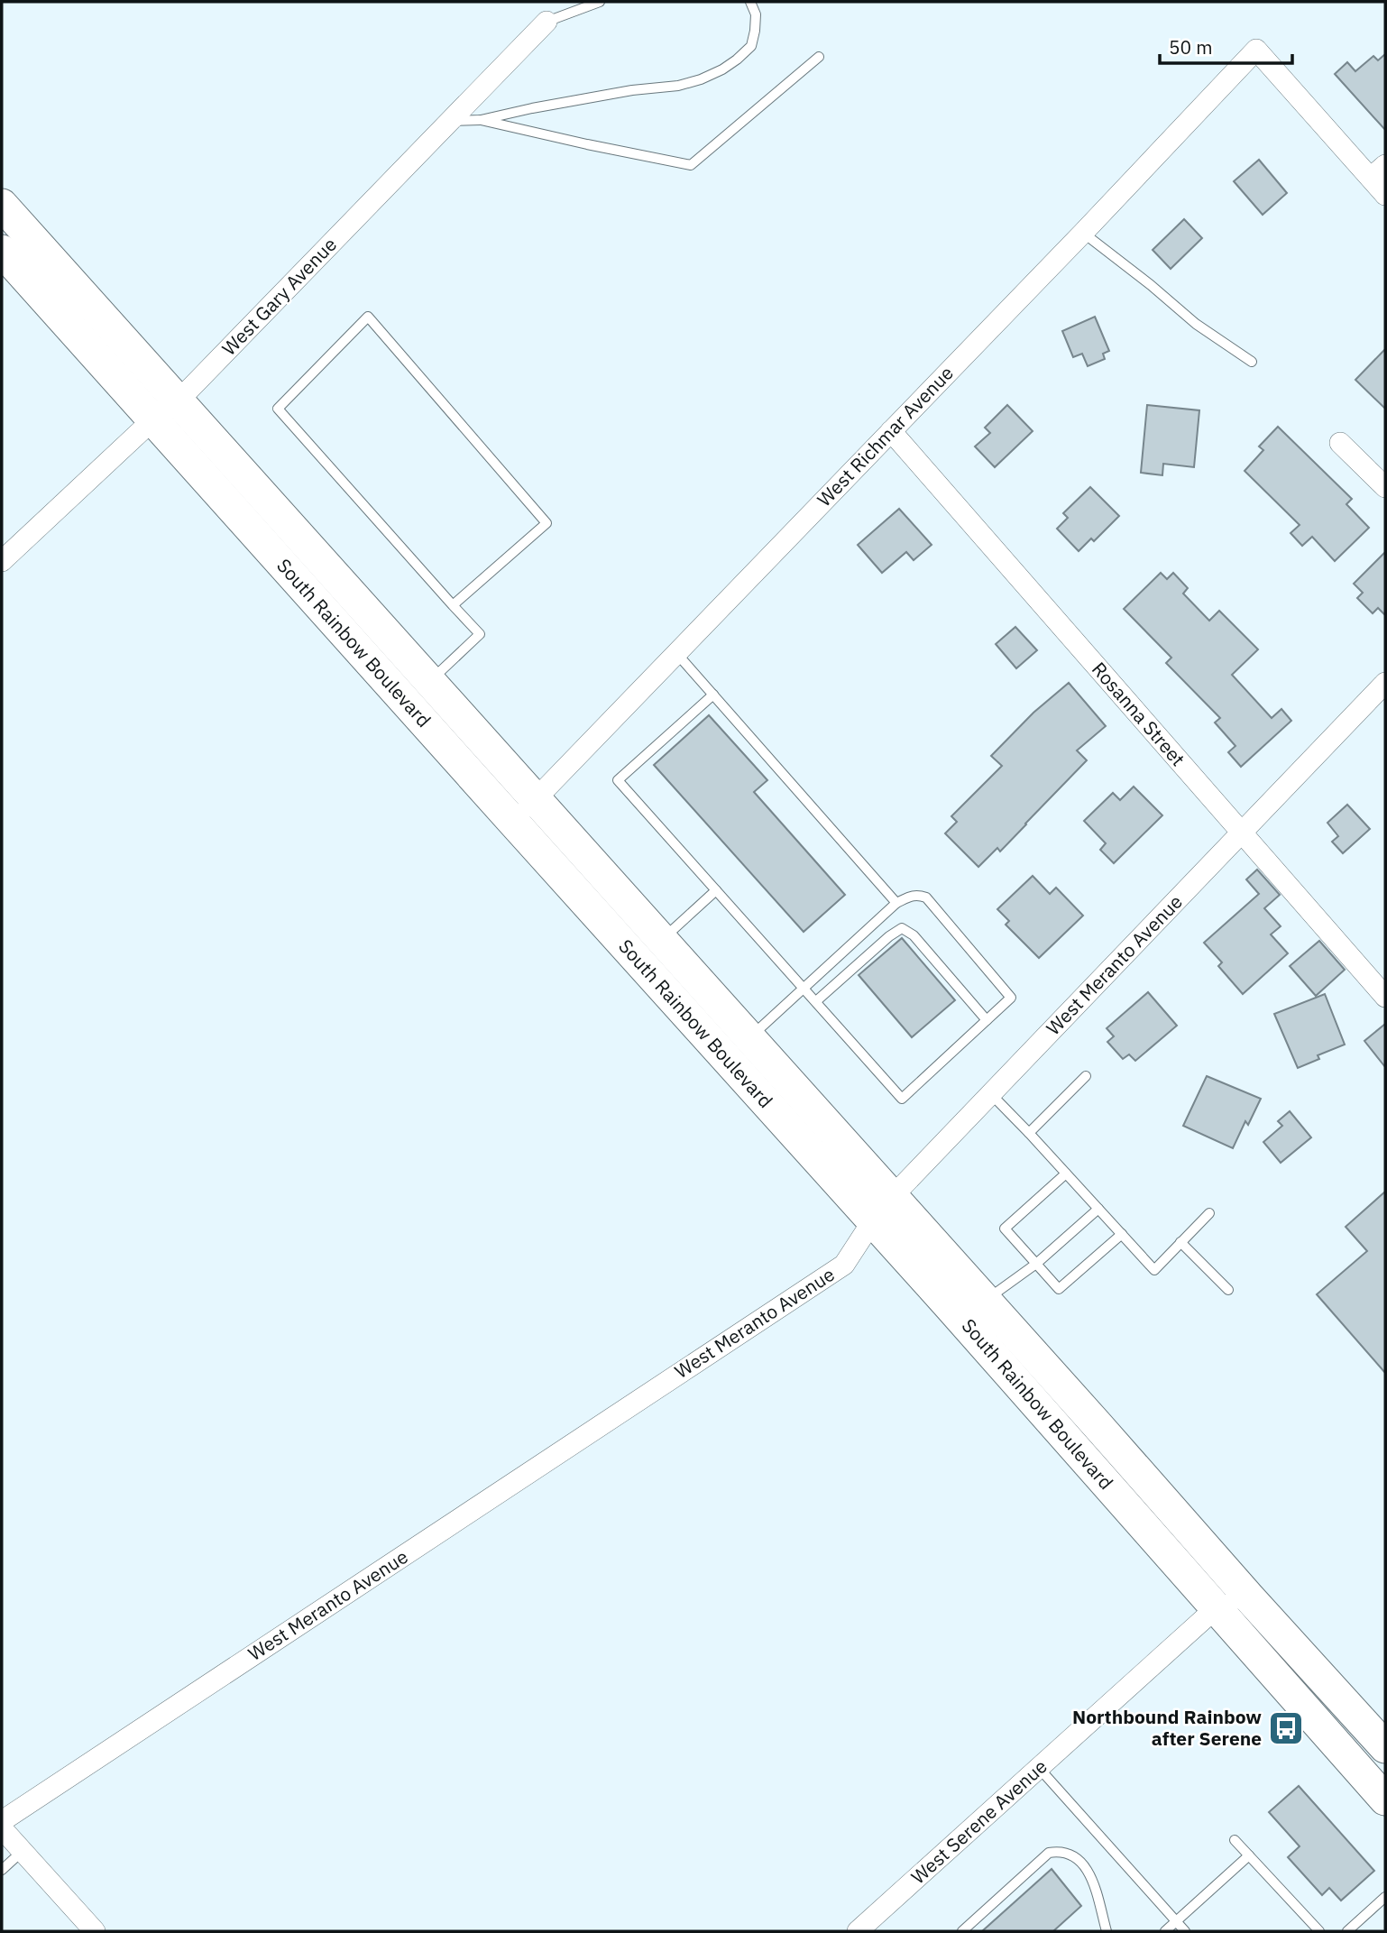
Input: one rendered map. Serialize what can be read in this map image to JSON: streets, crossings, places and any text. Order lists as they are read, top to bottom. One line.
{"streets":{"main road":["South Rainbow Boulevard"],"street":["West Gary Avenue","West Richmar Avenue","Rosanna Street","West Meranto Avenue","West Serene Avenue"]},"crossings":[["West Gary Avenue","South Rainbow Boulevard"],["West Richmar Avenue","South Rainbow Boulevard"],["West Richmar Avenue","Rosanna Street"],["South Rainbow Boulevard","West Meranto Avenue"],["South Rainbow Boulevard","West Serene Avenue"],["Rosanna Street","West Meranto Avenue"]],"places":{"bus stop":["Northbound Rainbow after Serene"]},"scale_bar":"50 m"}
